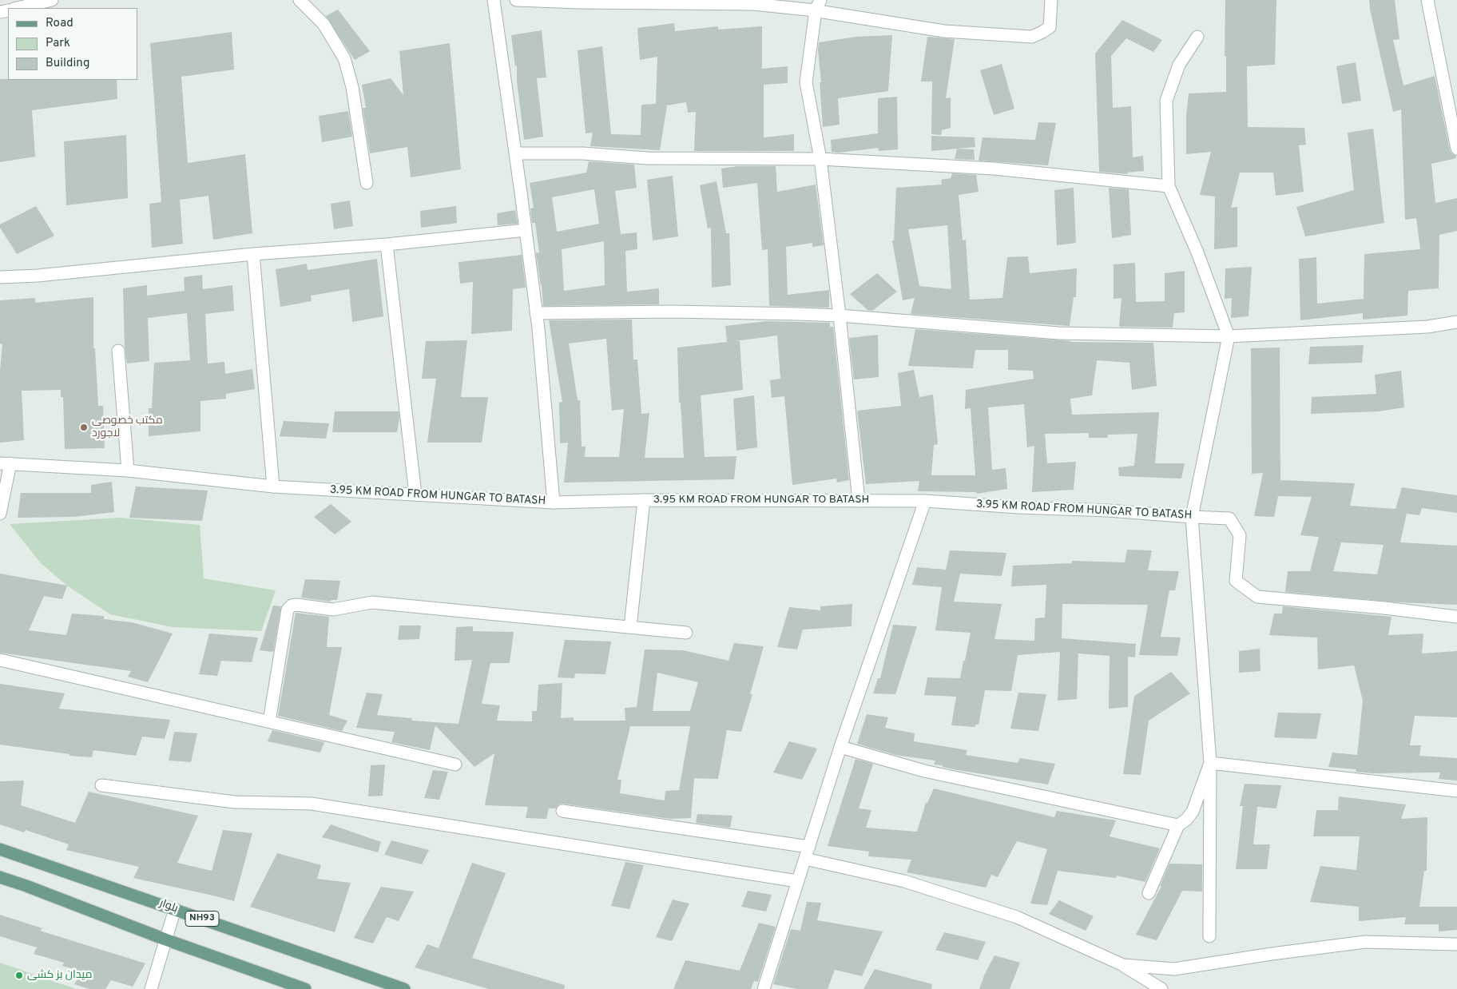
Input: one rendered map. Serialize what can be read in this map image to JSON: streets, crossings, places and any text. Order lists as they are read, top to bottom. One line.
{"streets":{"main road":["بلوار","NH93"],"street":["3.95 KM ROAD FROM HUNGAR TO BATASH"]},"places":["مکتب خصوصی لاجورد","میدان بز کشی"],"legend":["Road","Park","Building"]}
